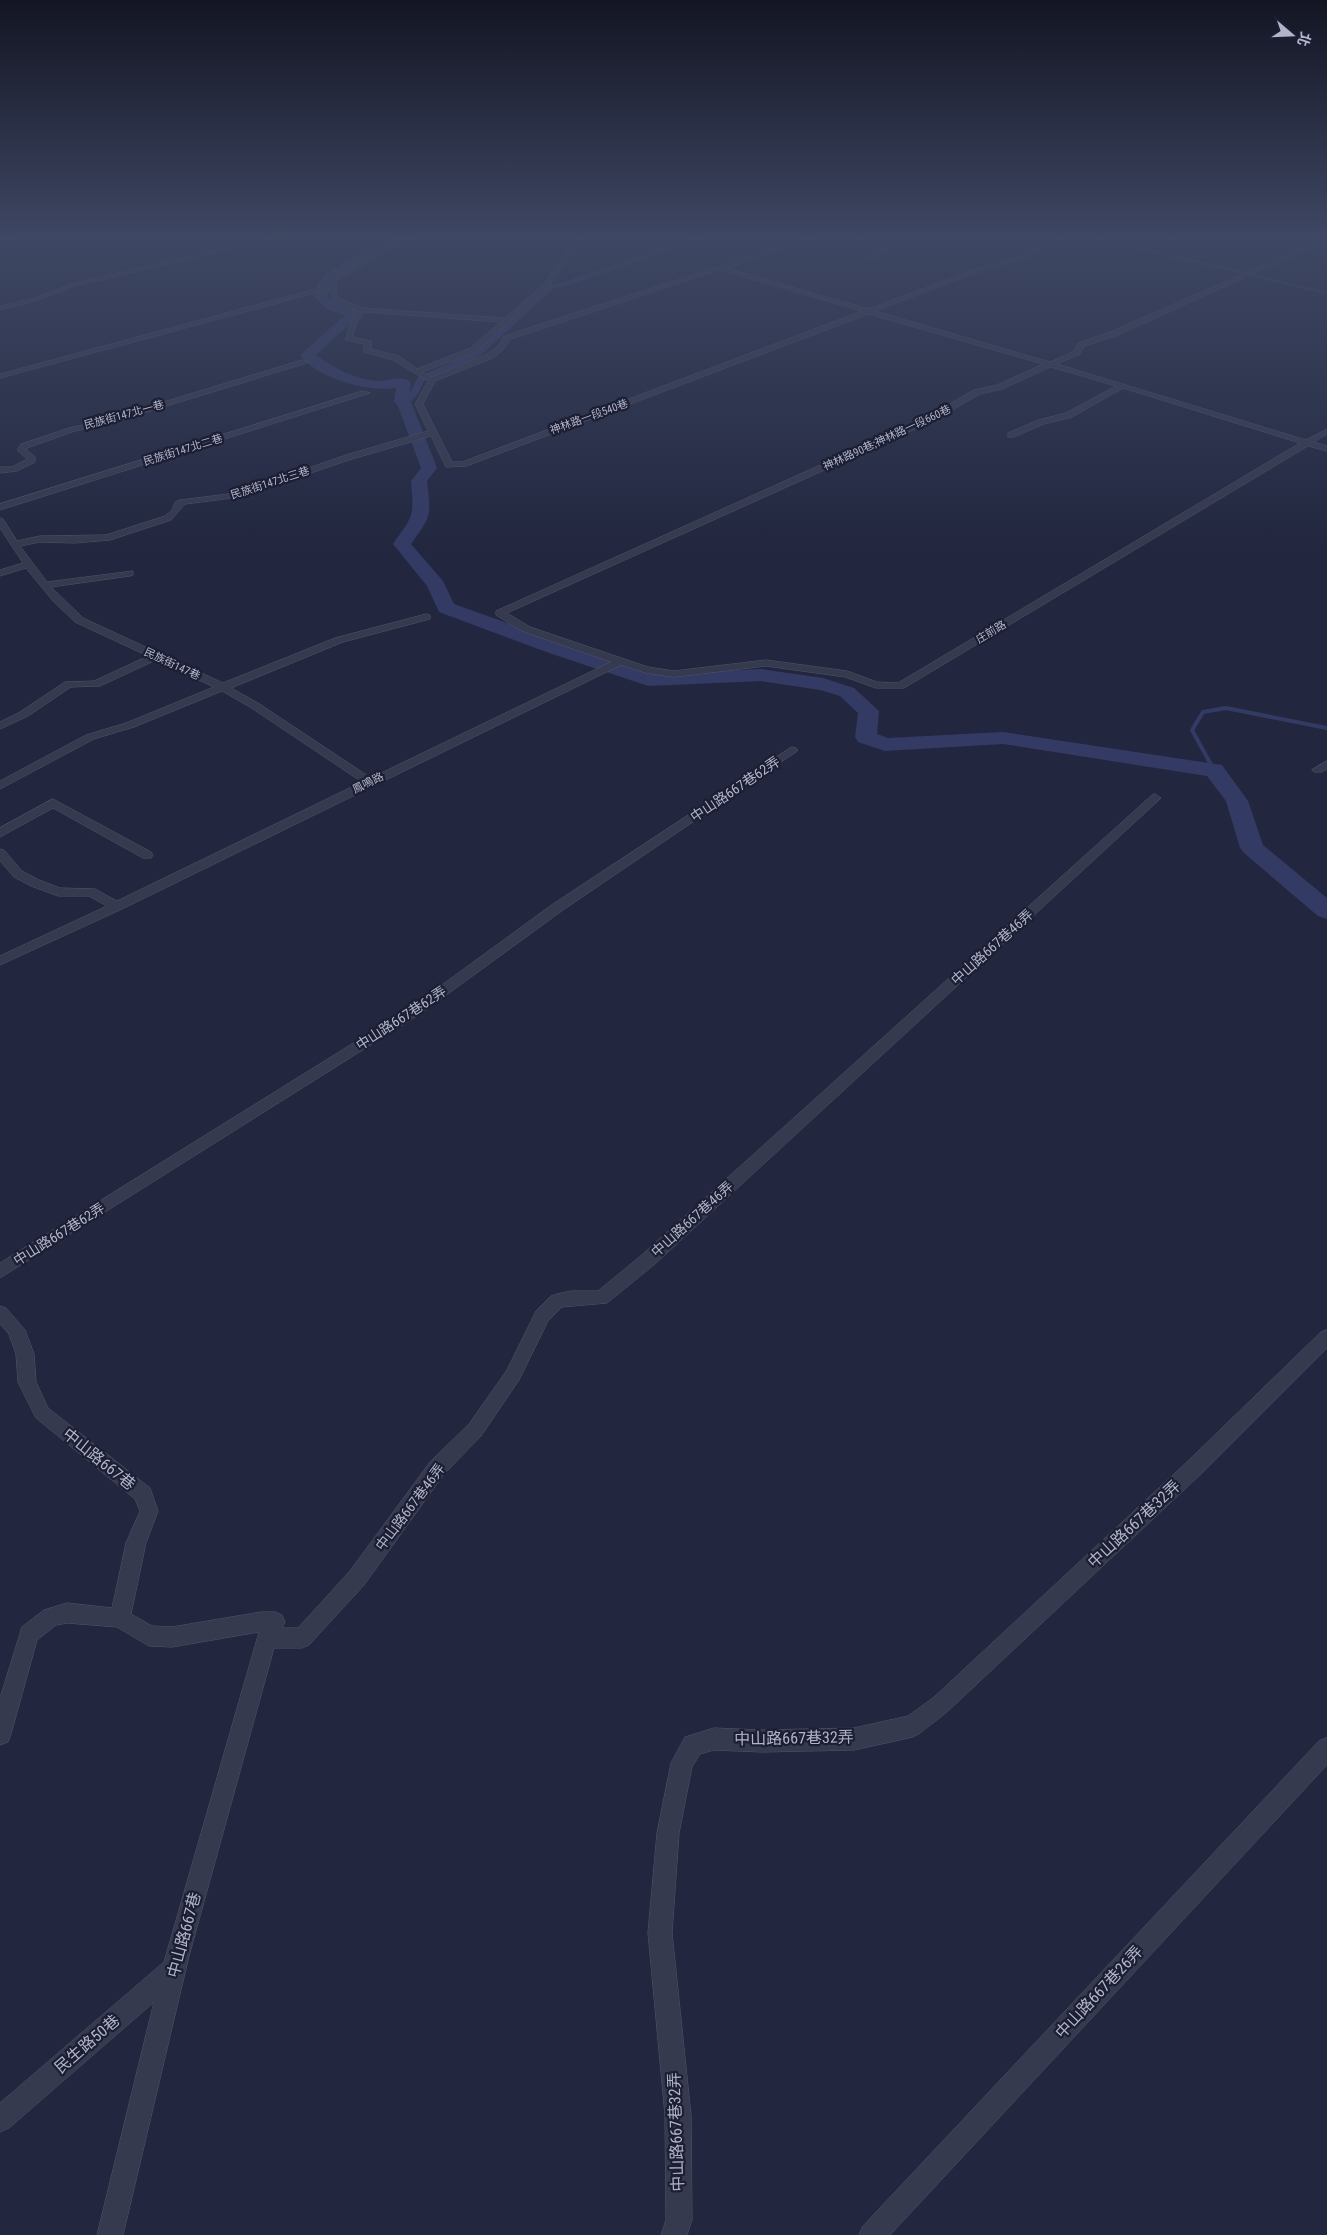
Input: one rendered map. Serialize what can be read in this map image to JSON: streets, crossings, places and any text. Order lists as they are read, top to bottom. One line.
{"streets":{"street":["民族街147北一巷","神林路一段540巷","神林路90巷;神林路一段660巷","民族街147北二巷","民族街147北三巷","庄前路","民族街147巷","鳳鳴路","中山路667巷62弄","中山路667巷46弄","中山路667巷","中山路667巷32弄","中山路667巷26弄","民生路50巷"]},"crossings":[["神林路一段540巷","民族街147北三巷"],["神林路90巷;神林路一段660巷","庄前路"],["民族街147北三巷","民族街147巷"],["庄前路","鳳鳴路"],["民族街147巷","鳳鳴路"],["中山路667巷46弄","中山路667巷"],["中山路667巷","民生路50巷"]],"north":"right"}
